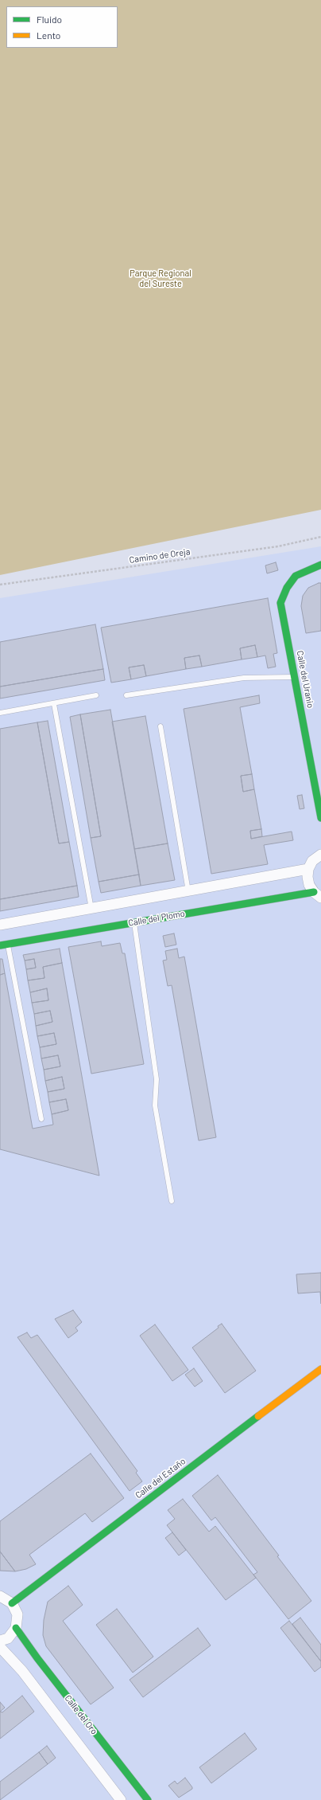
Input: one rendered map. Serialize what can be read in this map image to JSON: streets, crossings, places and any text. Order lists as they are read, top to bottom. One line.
{"streets":{"street":["Calle del Uranio","Calle del Plomo","Calle del Estaño","Calle del Oro"],"path":["Camino de Oreja"]},"parks":["Parque Regional del Sureste"],"legend":["Fluido","Lento"]}
